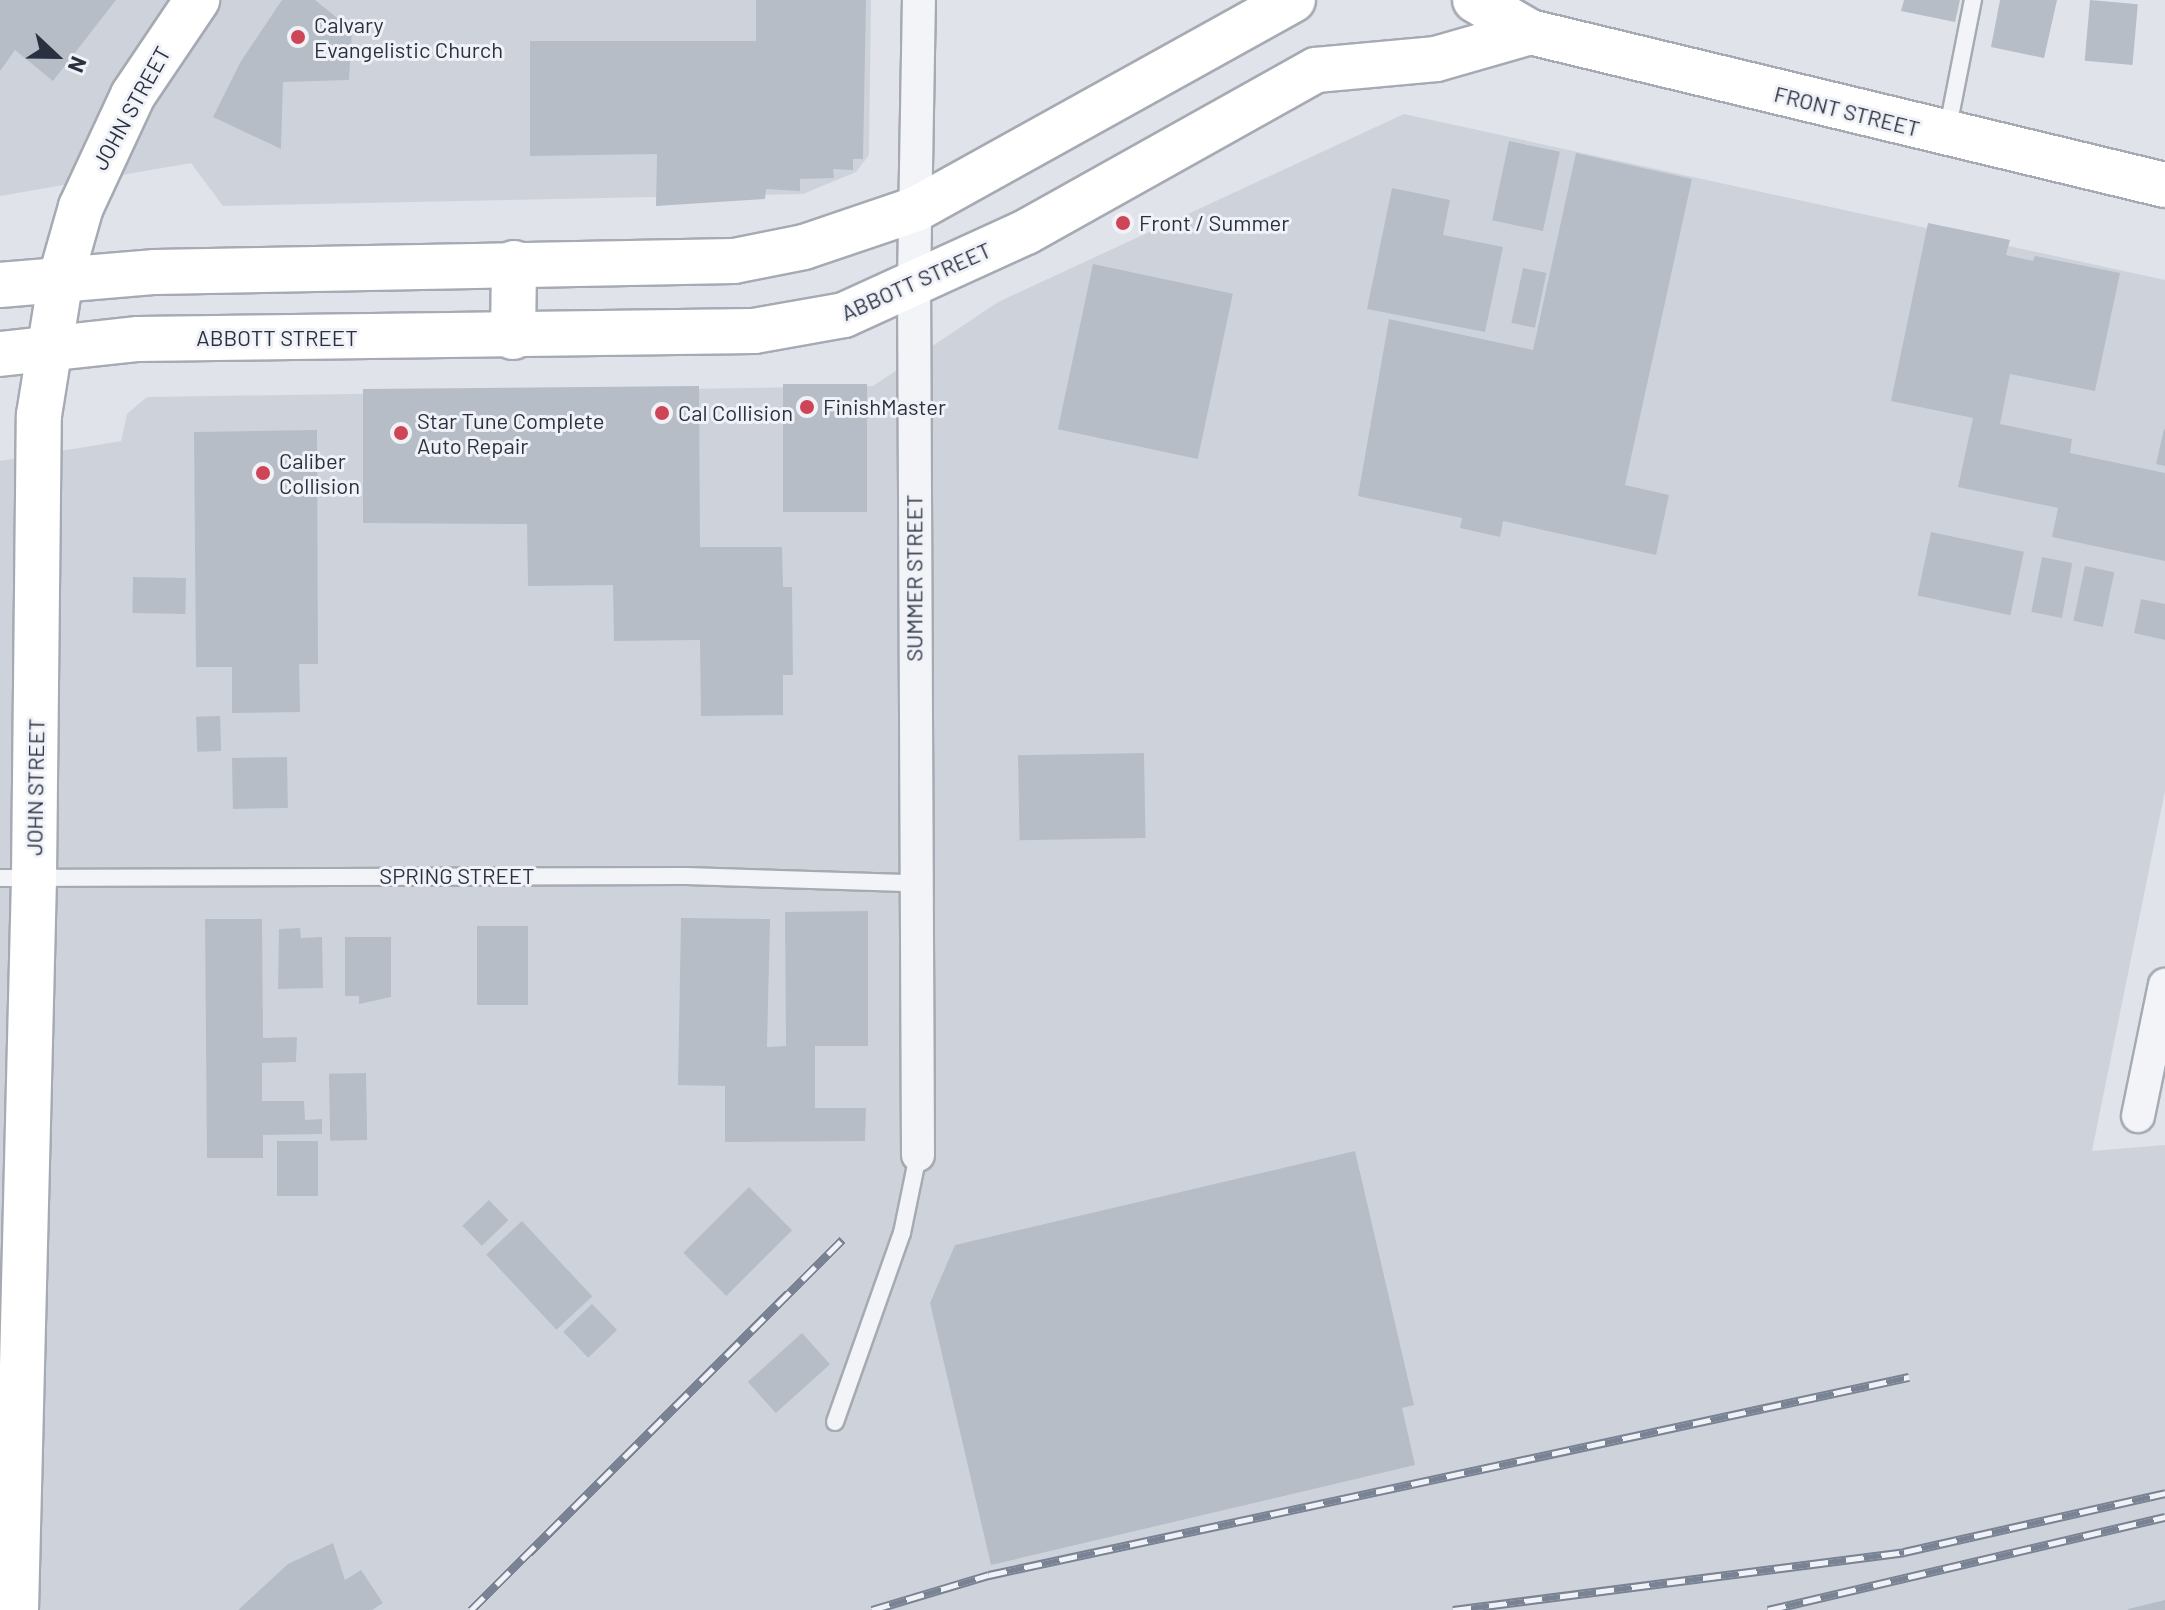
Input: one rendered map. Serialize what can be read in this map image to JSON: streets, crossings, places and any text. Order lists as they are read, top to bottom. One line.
{"streets":{"main road":["JOHN STREET","FRONT STREET","ABBOTT STREET"],"street":["SUMMER STREET"],"lane":["SPRING STREET"]},"crossings":[["JOHN STREET","ABBOTT STREET"],["JOHN STREET","SPRING STREET"],["FRONT STREET","ABBOTT STREET"],["ABBOTT STREET","SUMMER STREET"],["SUMMER STREET","SPRING STREET"]],"places":["Calvary Evangelistic Church","Front / Summer","FinishMaster","Cal Collision","Star Tune Complete Auto Repair","Caliber Collision"],"north":"right"}
